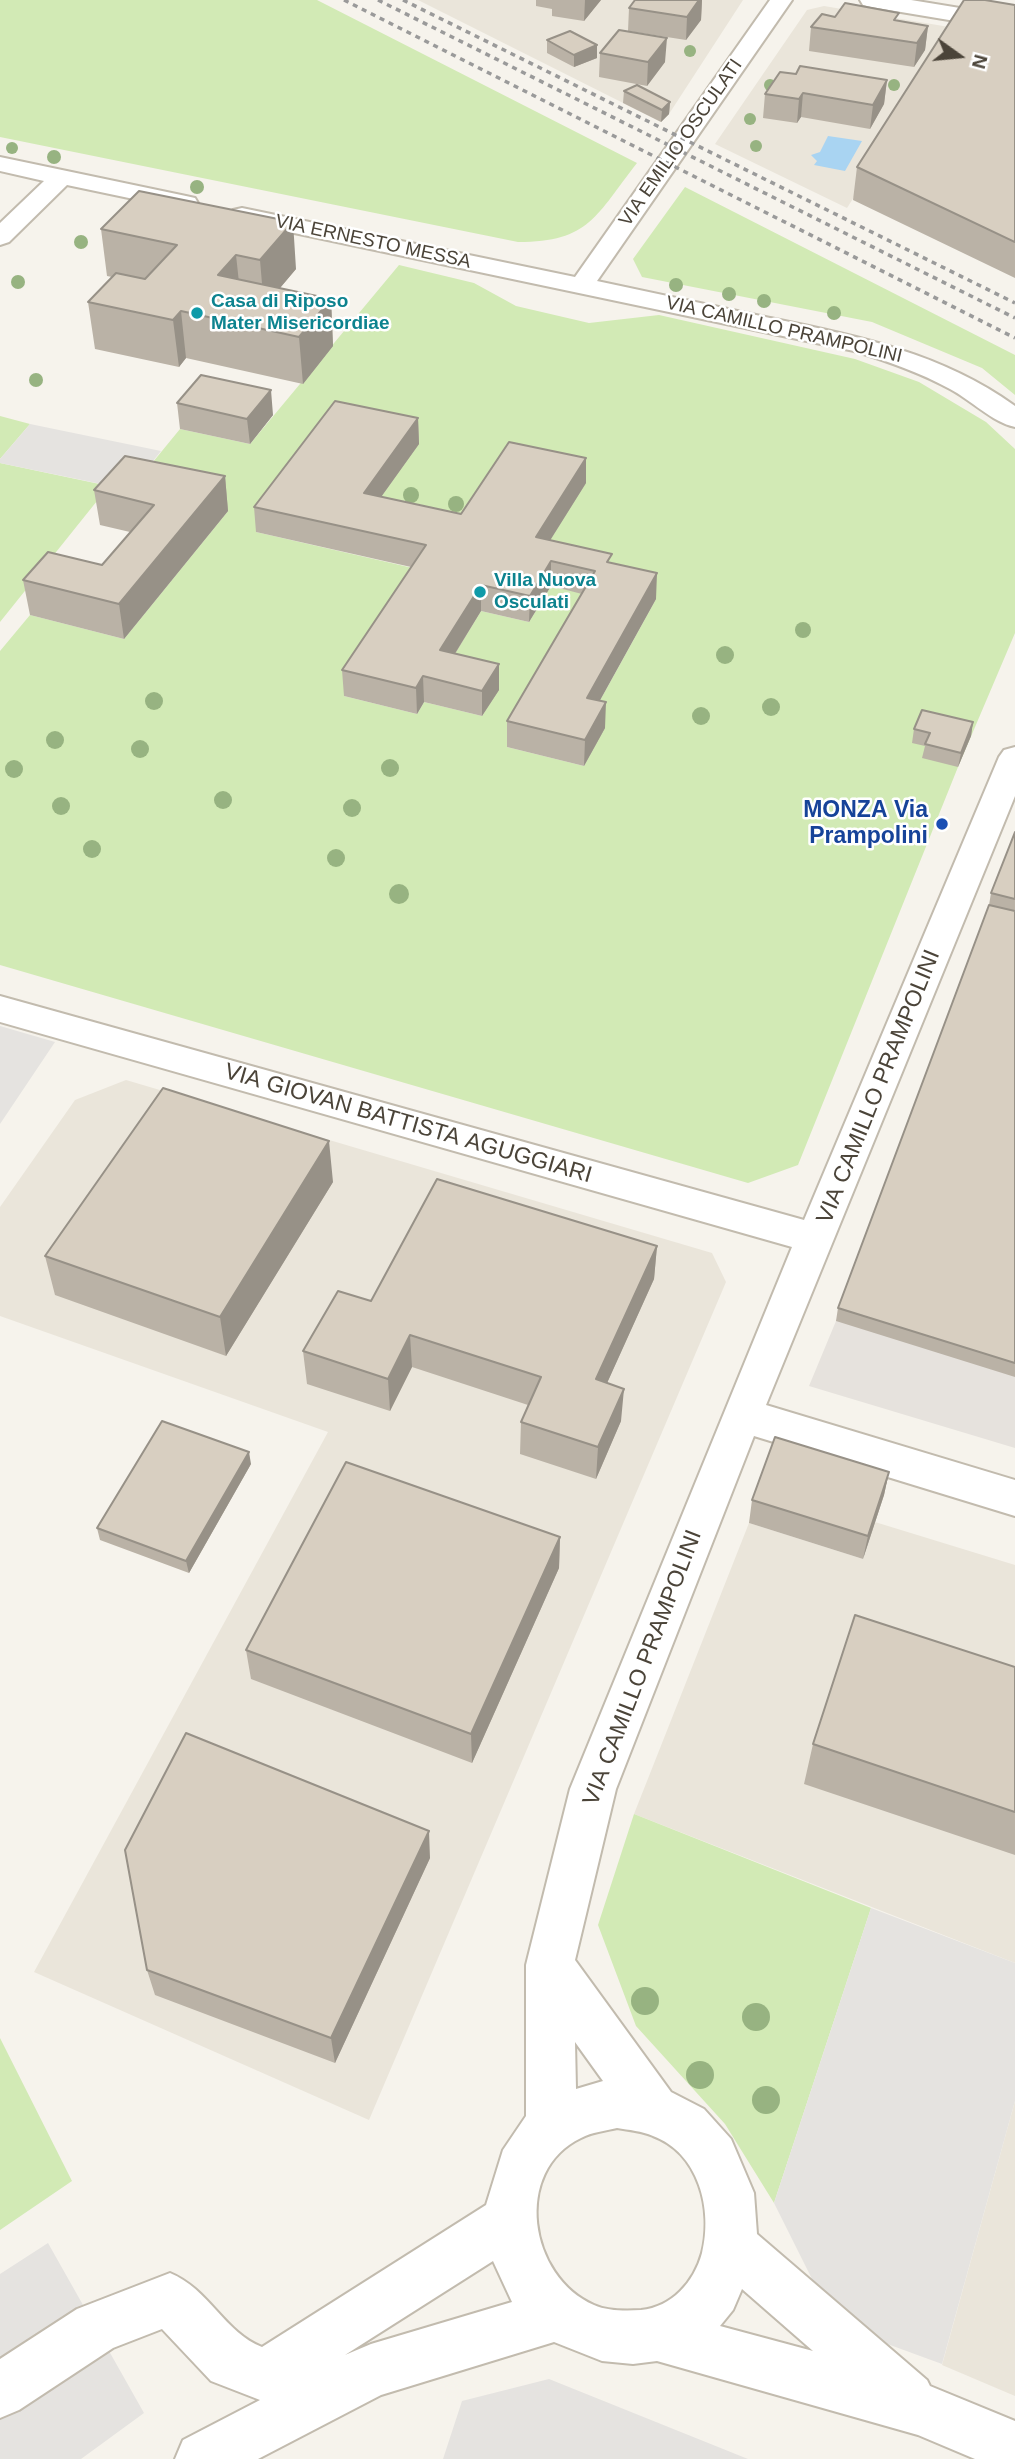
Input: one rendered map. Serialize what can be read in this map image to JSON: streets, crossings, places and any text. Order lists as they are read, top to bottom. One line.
{"streets":{"street":["VIA EMILIO OSCULATI","VIA ERNESTO MESSA","VIA CAMILLO PRAMPOLINI","VIA GIOVAN BATTISTA AGUGGIARI"]},"crossings":[["VIA EMILIO OSCULATI","VIA ERNESTO MESSA"],["VIA EMILIO OSCULATI","VIA CAMILLO PRAMPOLINI"],["VIA ERNESTO MESSA","VIA CAMILLO PRAMPOLINI"],["VIA CAMILLO PRAMPOLINI","VIA GIOVAN BATTISTA AGUGGIARI"]],"places":["Casa di Riposo Mater Misericordiae","Villa Nuova Osculati","MONZA Via Prampolini"],"north":"right"}
